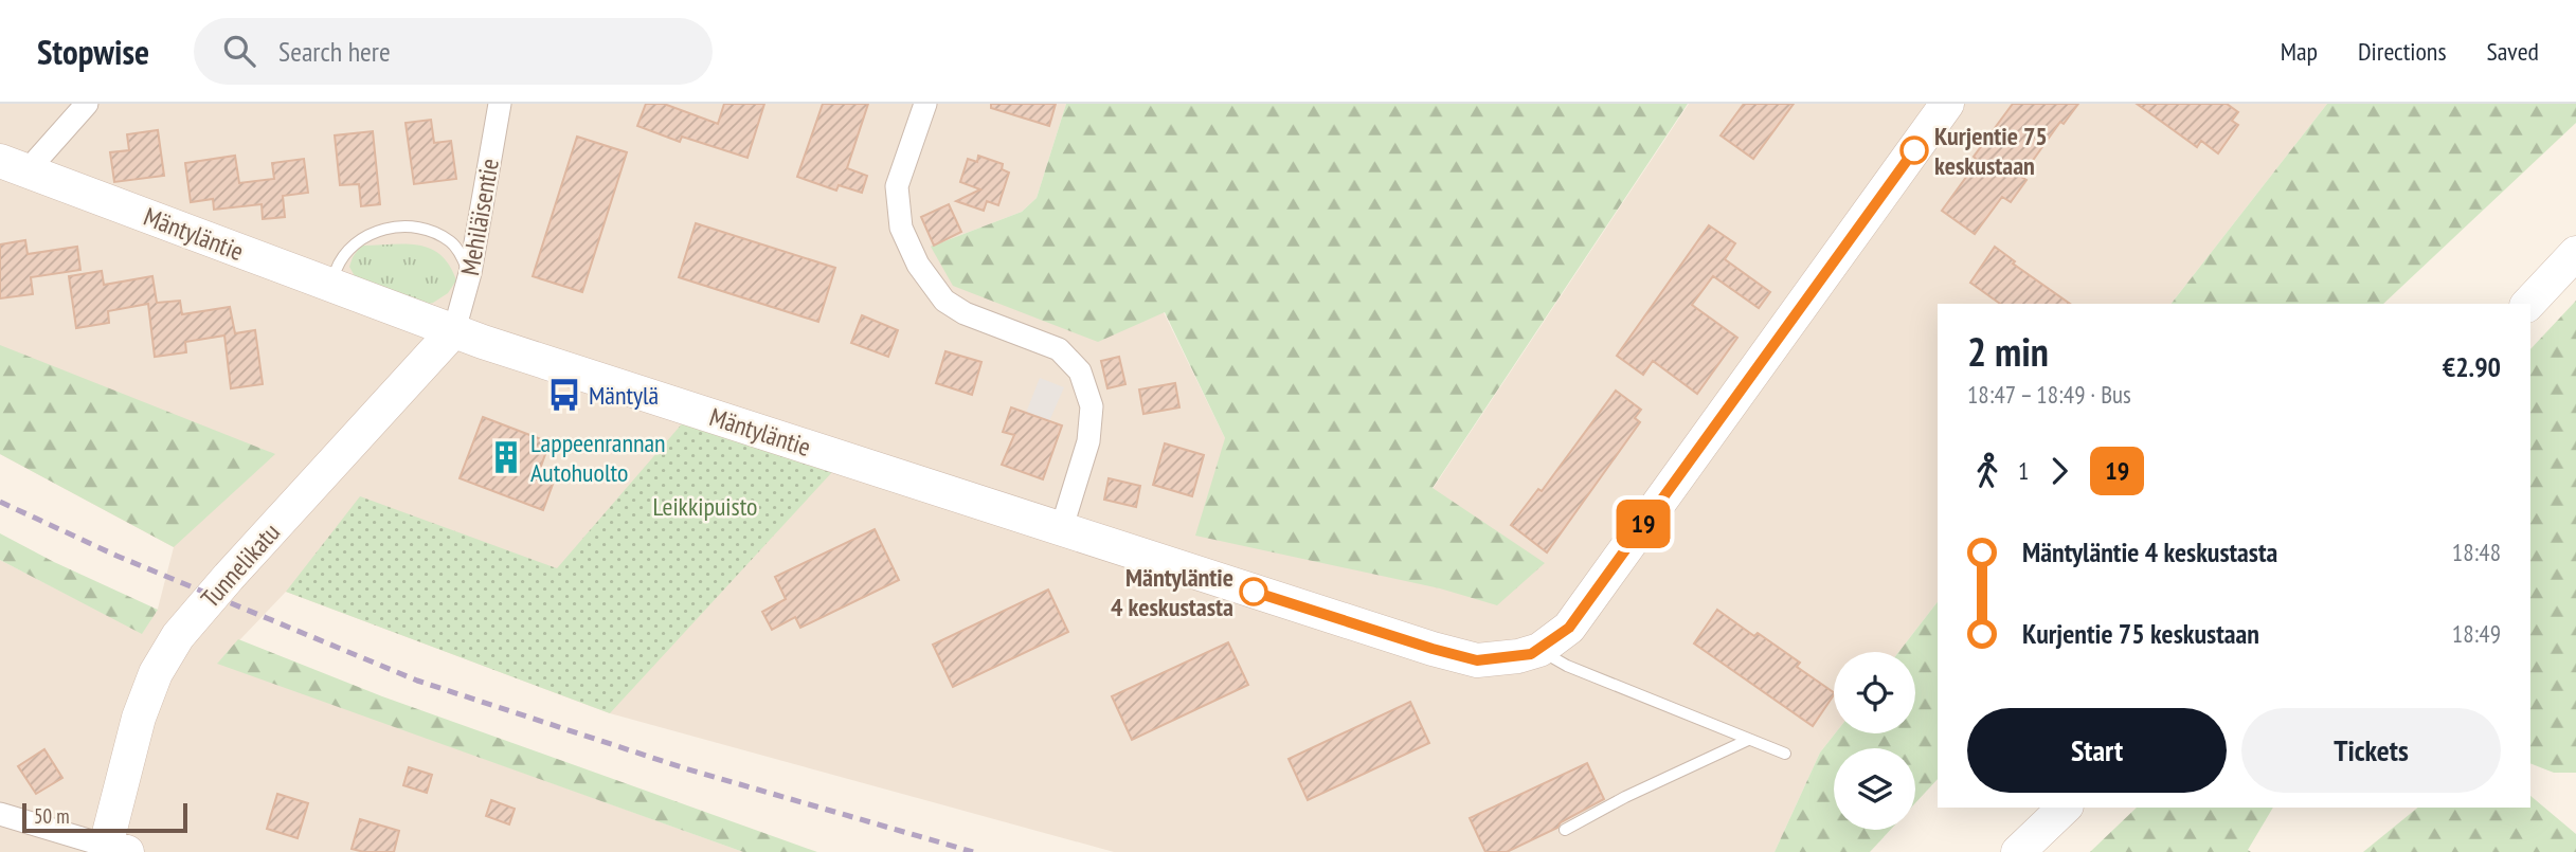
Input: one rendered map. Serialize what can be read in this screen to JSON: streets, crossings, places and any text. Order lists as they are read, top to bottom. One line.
{"streets":{"street":["Mehiläisentie","Mäntyläntie","Tunnelikatu"]},"crossings":[["Mehiläisentie","Mäntyläntie"],["Mehiläisentie","Tunnelikatu"],["Mäntyläntie","Tunnelikatu"]],"parks":["Leikkipuisto"],"places":{"other":["Kurjentie 75 keskustaan","Mäntyläntie 4 keskustasta"],"bus stop":["Mäntylä"],"building":["Lappeenrannan Autohuolto"]},"lines":["bus line 19"],"scale_bar":"50 m","page":{"header":"Stopwise","search":"Search here","nav":["Map","Directions","Saved"],"on_map":"19","heading":["2 min","18:47 – 18:49 · Bus","€2.90"],"legs":["1","19"],"list":[{"name":"Mäntyläntie 4 keskustasta","value":"18:48"},{"name":"Kurjentie 75 keskustaan","value":"18:49"}],"buttons":["Start","Tickets"],"scale":"50 m"}}
